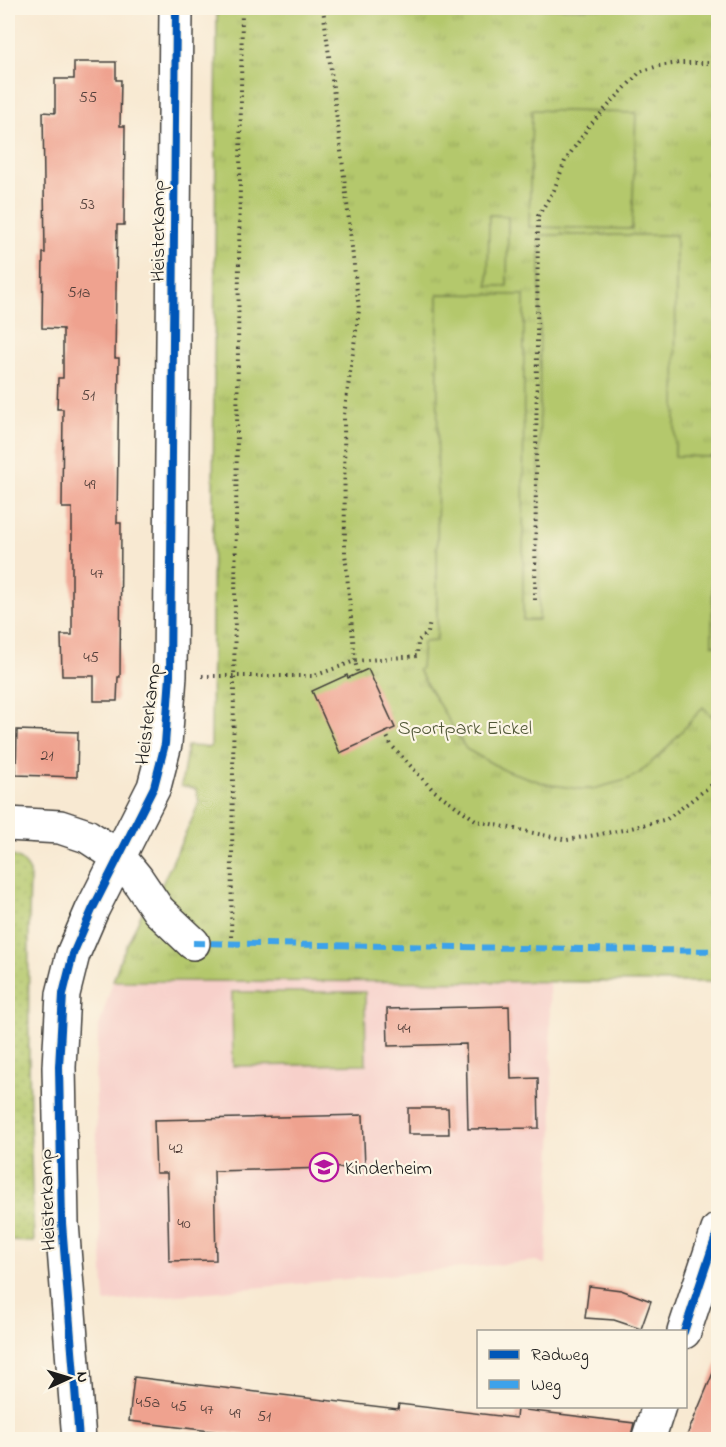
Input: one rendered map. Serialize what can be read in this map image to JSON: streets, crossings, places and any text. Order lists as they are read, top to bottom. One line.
{"streets":{"street":["Heisterkamp"]},"parks":["Sportpark Eickel"],"places":{"school or university":["Kinderheim"]},"house_numbers":["55","53","51a","51","49","47","45","21","44","42","40","45a","45","47","49","51"],"legend":["Radweg","Weg"],"north":"right"}
